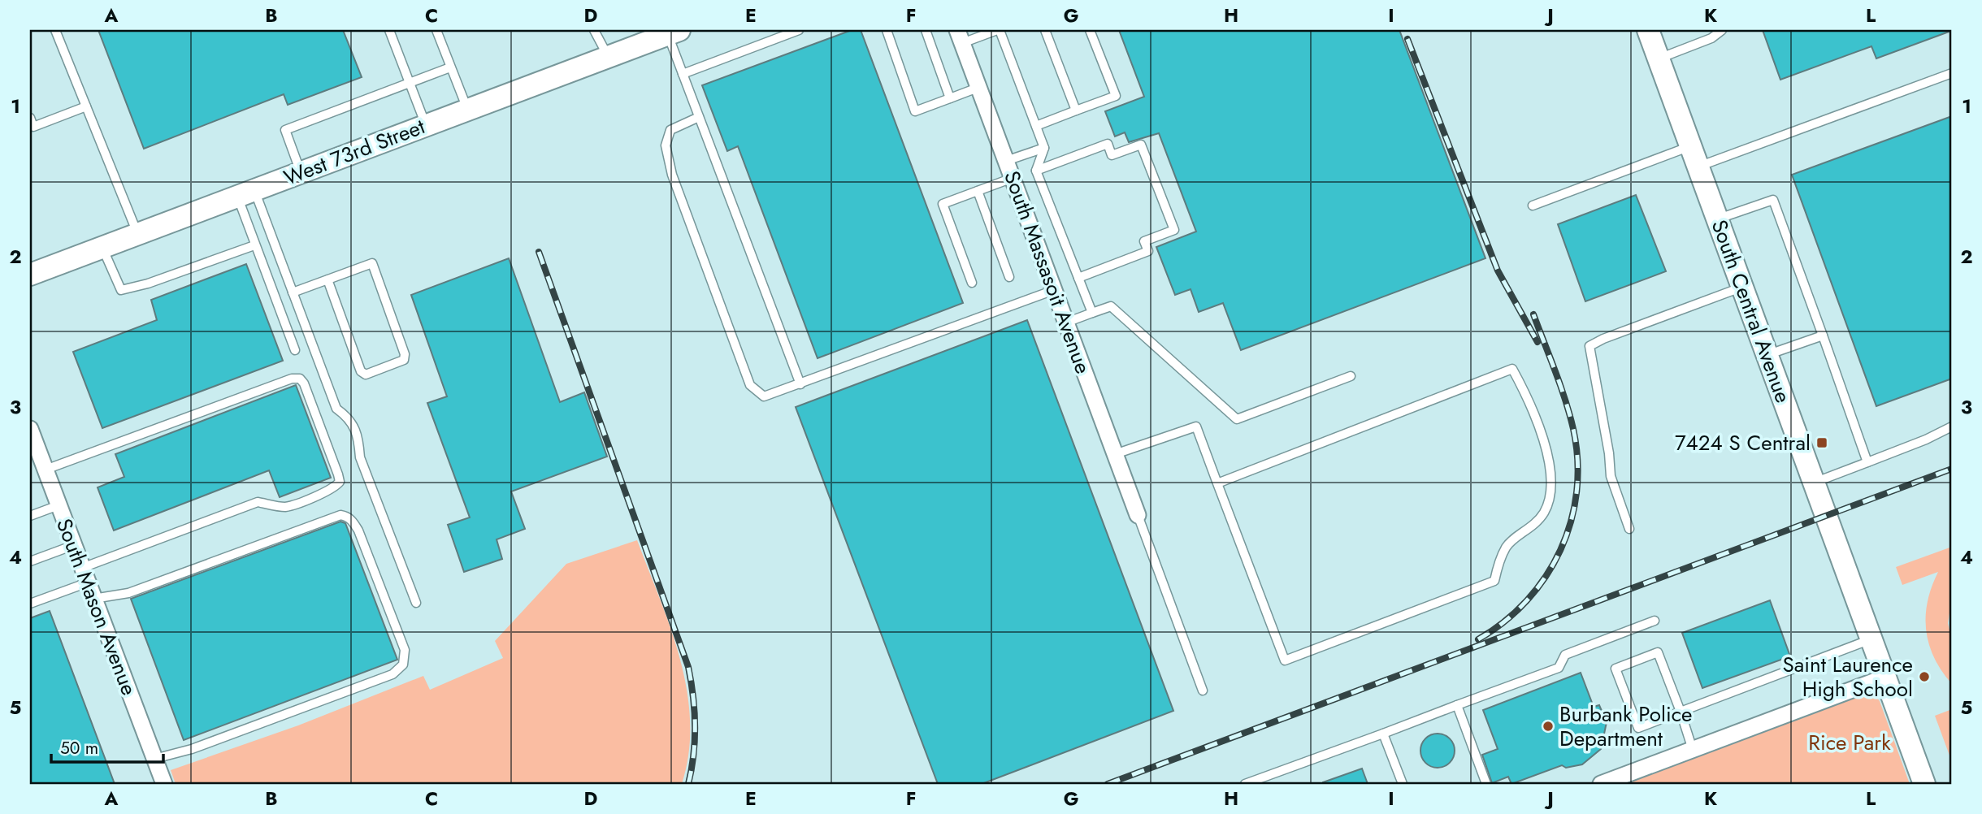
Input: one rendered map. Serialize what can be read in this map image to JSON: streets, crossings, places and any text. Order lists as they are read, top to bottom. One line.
{"streets":{"street":["West 73rd Street","South Massasoit Avenue","South Central Avenue","South Mason Avenue"]},"parks":["Rice Park"],"places":{"transit":["7424 S Central"],"other":["Saint Laurence High School","Burbank Police Department"]},"scale_bar":"50 m","grid":{"columns":["A","B","C","D","E","F","G","H","I","J","K","L"],"rows":["1","2","3","4","5"]}}
